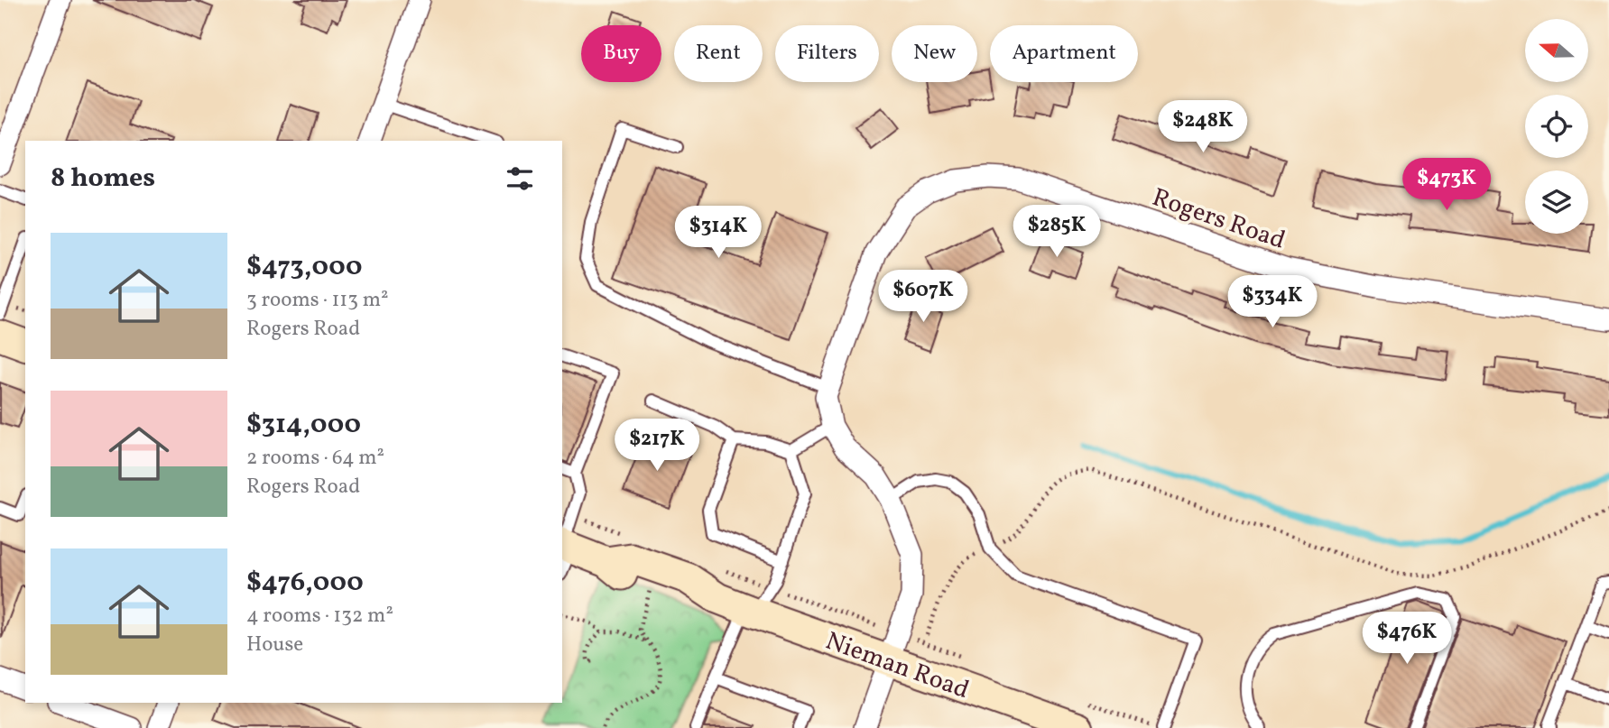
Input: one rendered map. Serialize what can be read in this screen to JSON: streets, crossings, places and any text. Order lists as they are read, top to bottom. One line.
{"streets":{"main road":["Nieman Road"],"street":["Rogers Road"]},"crossings":[["Rogers Road","Nieman Road"]],"north":"left","page":{"chip":["Buy","Rent","Filters","New","Apartment"],"price":["$248K","$473K","$285K","$314K","$607K","$334K","$217K","$476K"],"heading":"8 homes","list":[{"name":"$473,000","note":"3 rooms · 113 m² · Rogers Road"},{"name":"$314,000","note":"2 rooms · 64 m² · Rogers Road"},{"name":"$476,000","note":"4 rooms · 132 m² · House"}]}}
